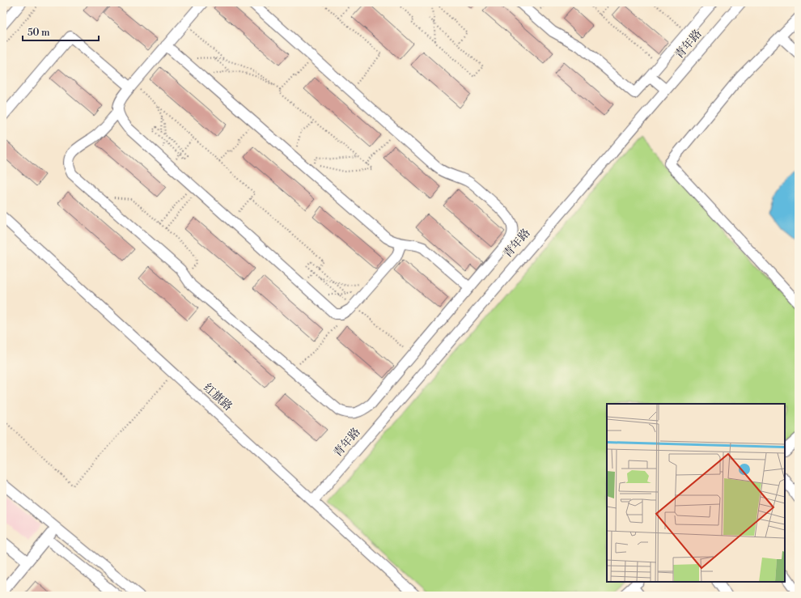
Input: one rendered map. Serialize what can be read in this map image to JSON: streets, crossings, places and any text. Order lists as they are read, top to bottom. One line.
{"streets":{"street":["青年路","红旗路"]},"crossings":[["青年路","红旗路"]],"scale_bar":"50 m"}
